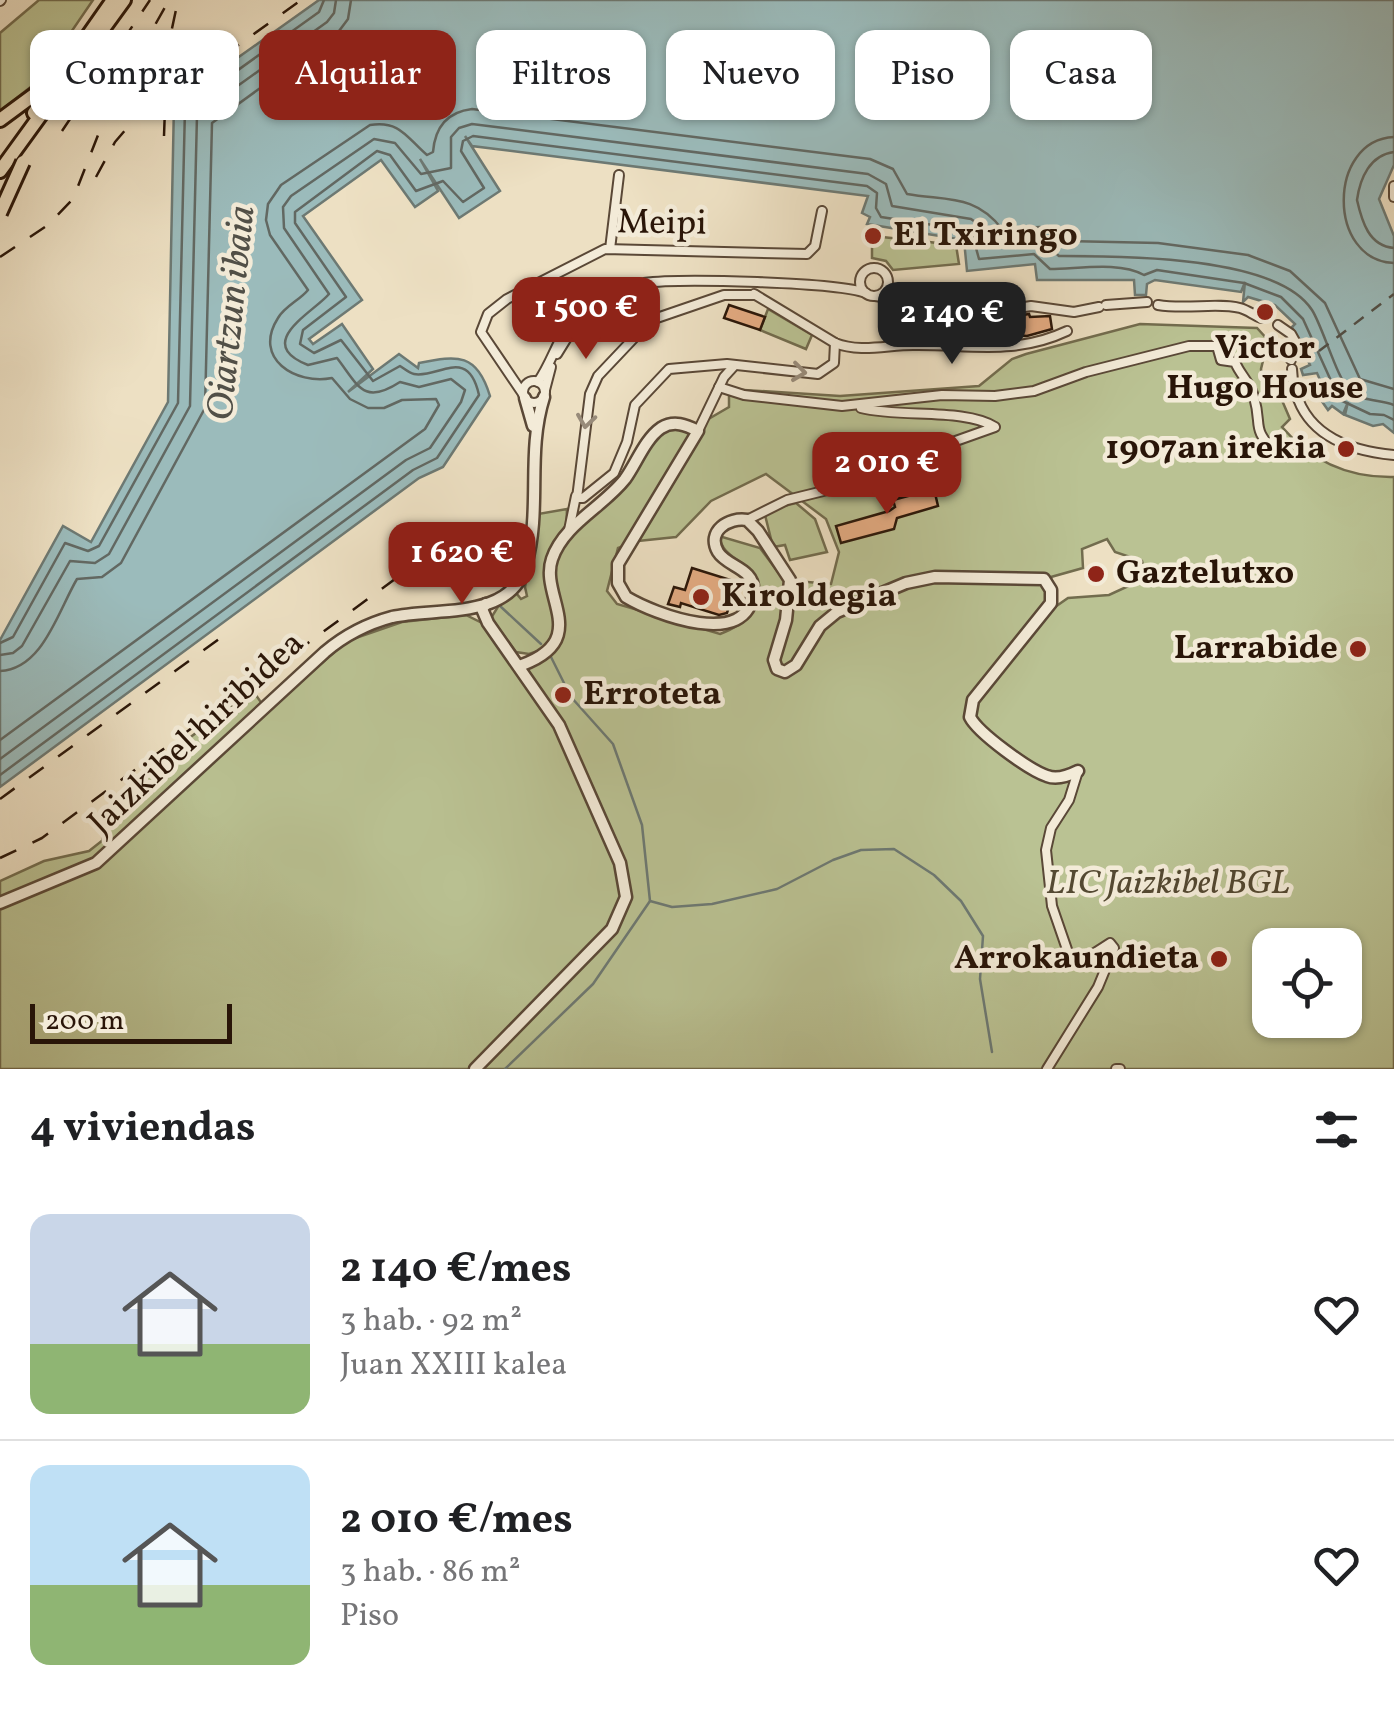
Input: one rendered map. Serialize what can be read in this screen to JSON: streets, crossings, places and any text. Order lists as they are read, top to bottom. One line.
{"streets":{"street":["Meipi","Jaizkibel hiribidea"]},"water":["Oiartzun ibaia"],"parks":["LIC Jaizkibel BGL"],"places":["El Txiringo","Victor Hugo House","1907an irekia","Gaztelutxo","Kiroldegia","Larrabide","Erroteta","Arrokaundieta"],"scale_bar":"200 m","page":{"chip":["Comprar","Alquilar","Filtros","Nuevo","Piso","Casa"],"price":["1 500 €","2 140 €","2 010 €","1 620 €"],"scale":"200 m","heading":"4 viviendas","list":[{"name":"2 140 €/mes","note":"3 hab. · 92 m² · Juan XXIII kalea"},{"name":"2 010 €/mes","note":"3 hab. · 86 m² · Piso"}]}}
